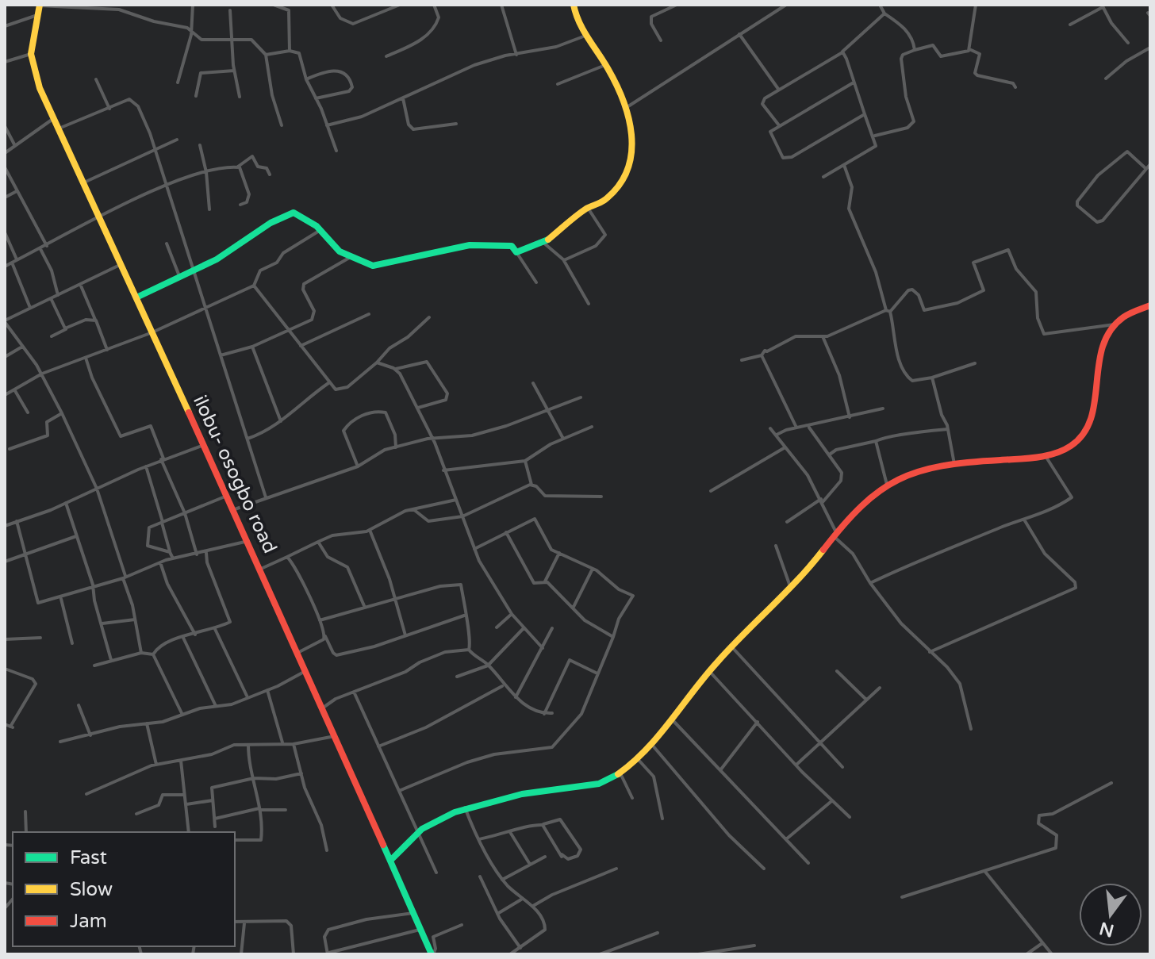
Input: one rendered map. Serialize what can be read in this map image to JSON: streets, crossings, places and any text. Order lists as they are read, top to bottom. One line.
{"streets":{"street":["ilobu- osogbo road"]},"legend":["Fast","Slow","Jam"],"north":"bottom"}
